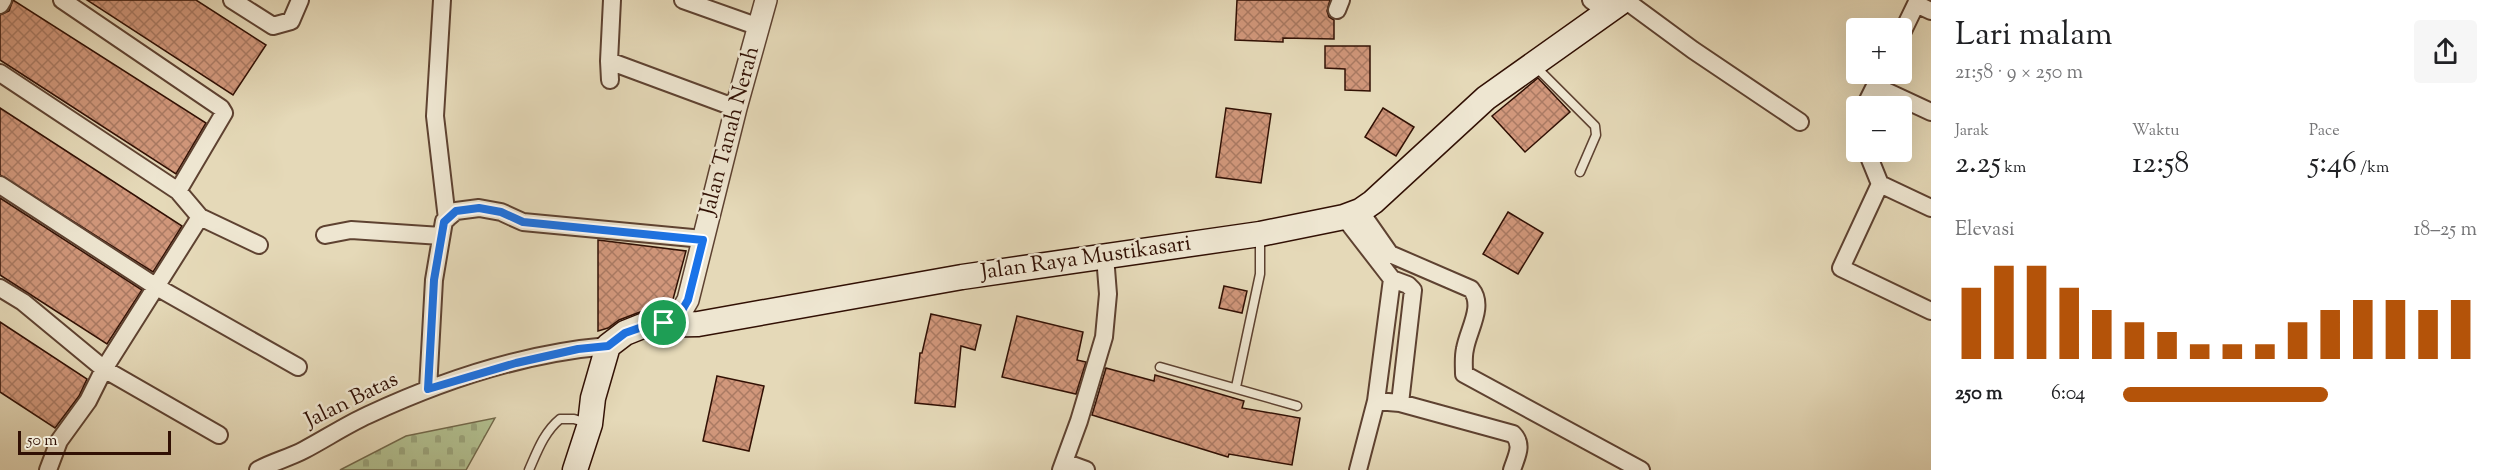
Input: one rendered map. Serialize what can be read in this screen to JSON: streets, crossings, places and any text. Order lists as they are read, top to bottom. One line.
{"streets":{"main road":["Jalan Raya Mustikasari"],"street":["Jalan Tanah Nerah","Jalan Batas"]},"crossings":[["Jalan Tanah Nerah","Jalan Raya Mustikasari"],["Jalan Raya Mustikasari","Jalan Batas"]],"scale_bar":"50 m","page":{"heading":["Lari malam","21:58 · 9 × 250 m"],"map_buttons":["+","−"],"stats":[["Jarak","2.25 km"],["Waktu","12:58"],["Pace","5:46 /km"]],"chart":["Elevasi","18–25 m"],"list":[{"name":"250 m","note":"6:04"}],"scale":"50 m"}}
